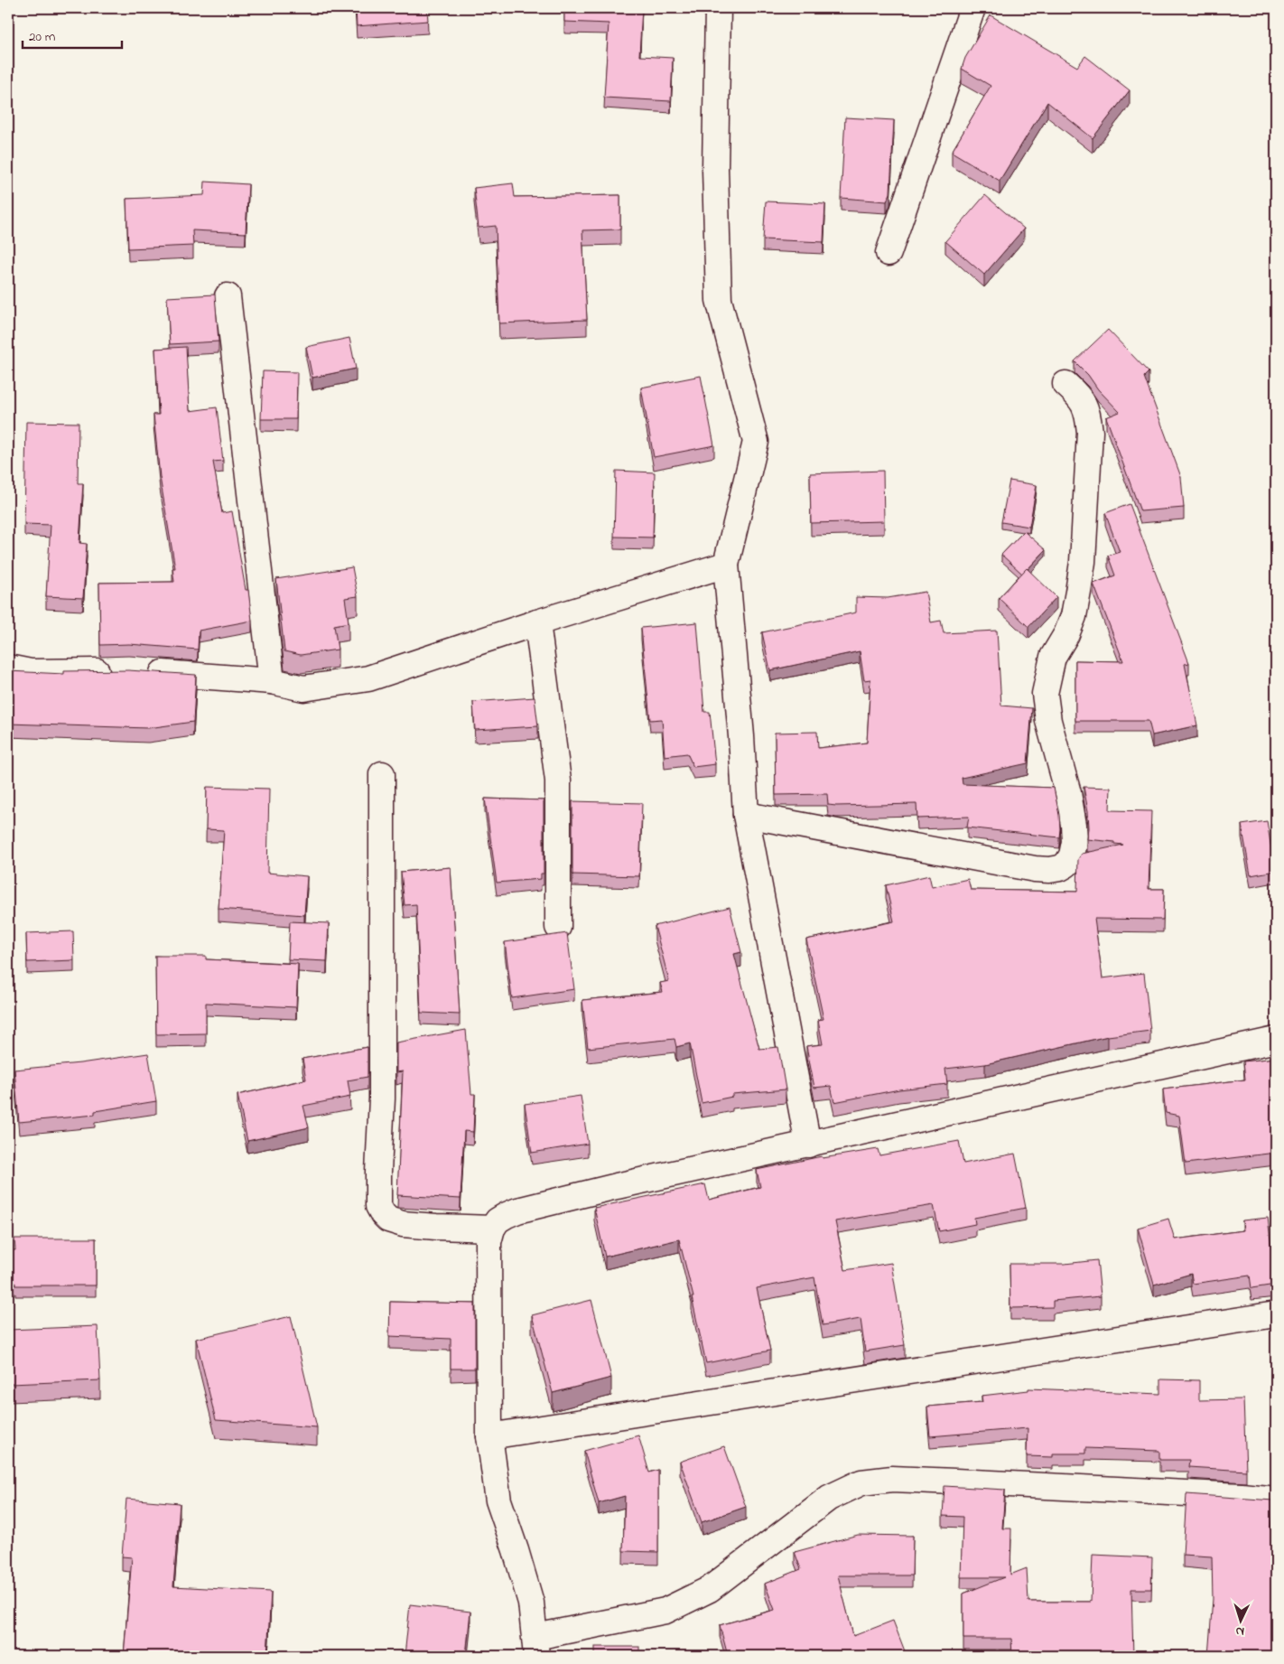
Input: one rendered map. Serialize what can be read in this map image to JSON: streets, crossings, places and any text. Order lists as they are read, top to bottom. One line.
{"scale_bar":"20 m","north":"bottom"}
